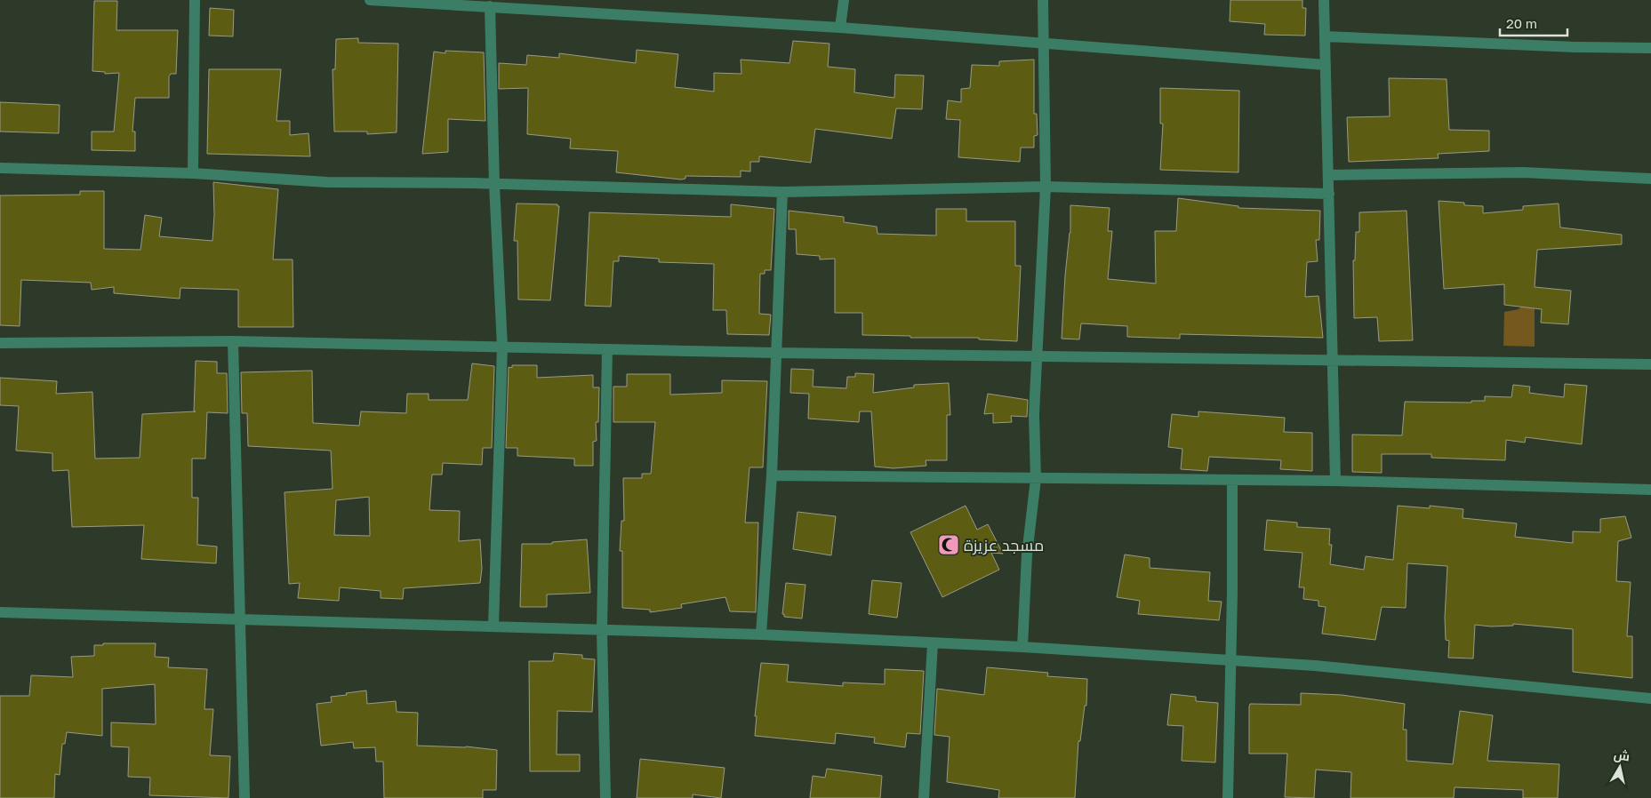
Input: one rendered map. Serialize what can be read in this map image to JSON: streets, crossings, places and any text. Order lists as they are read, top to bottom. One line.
{"places":{"mosque":["مسجد عزيزة"]},"scale_bar":"20 m","north":"top"}
